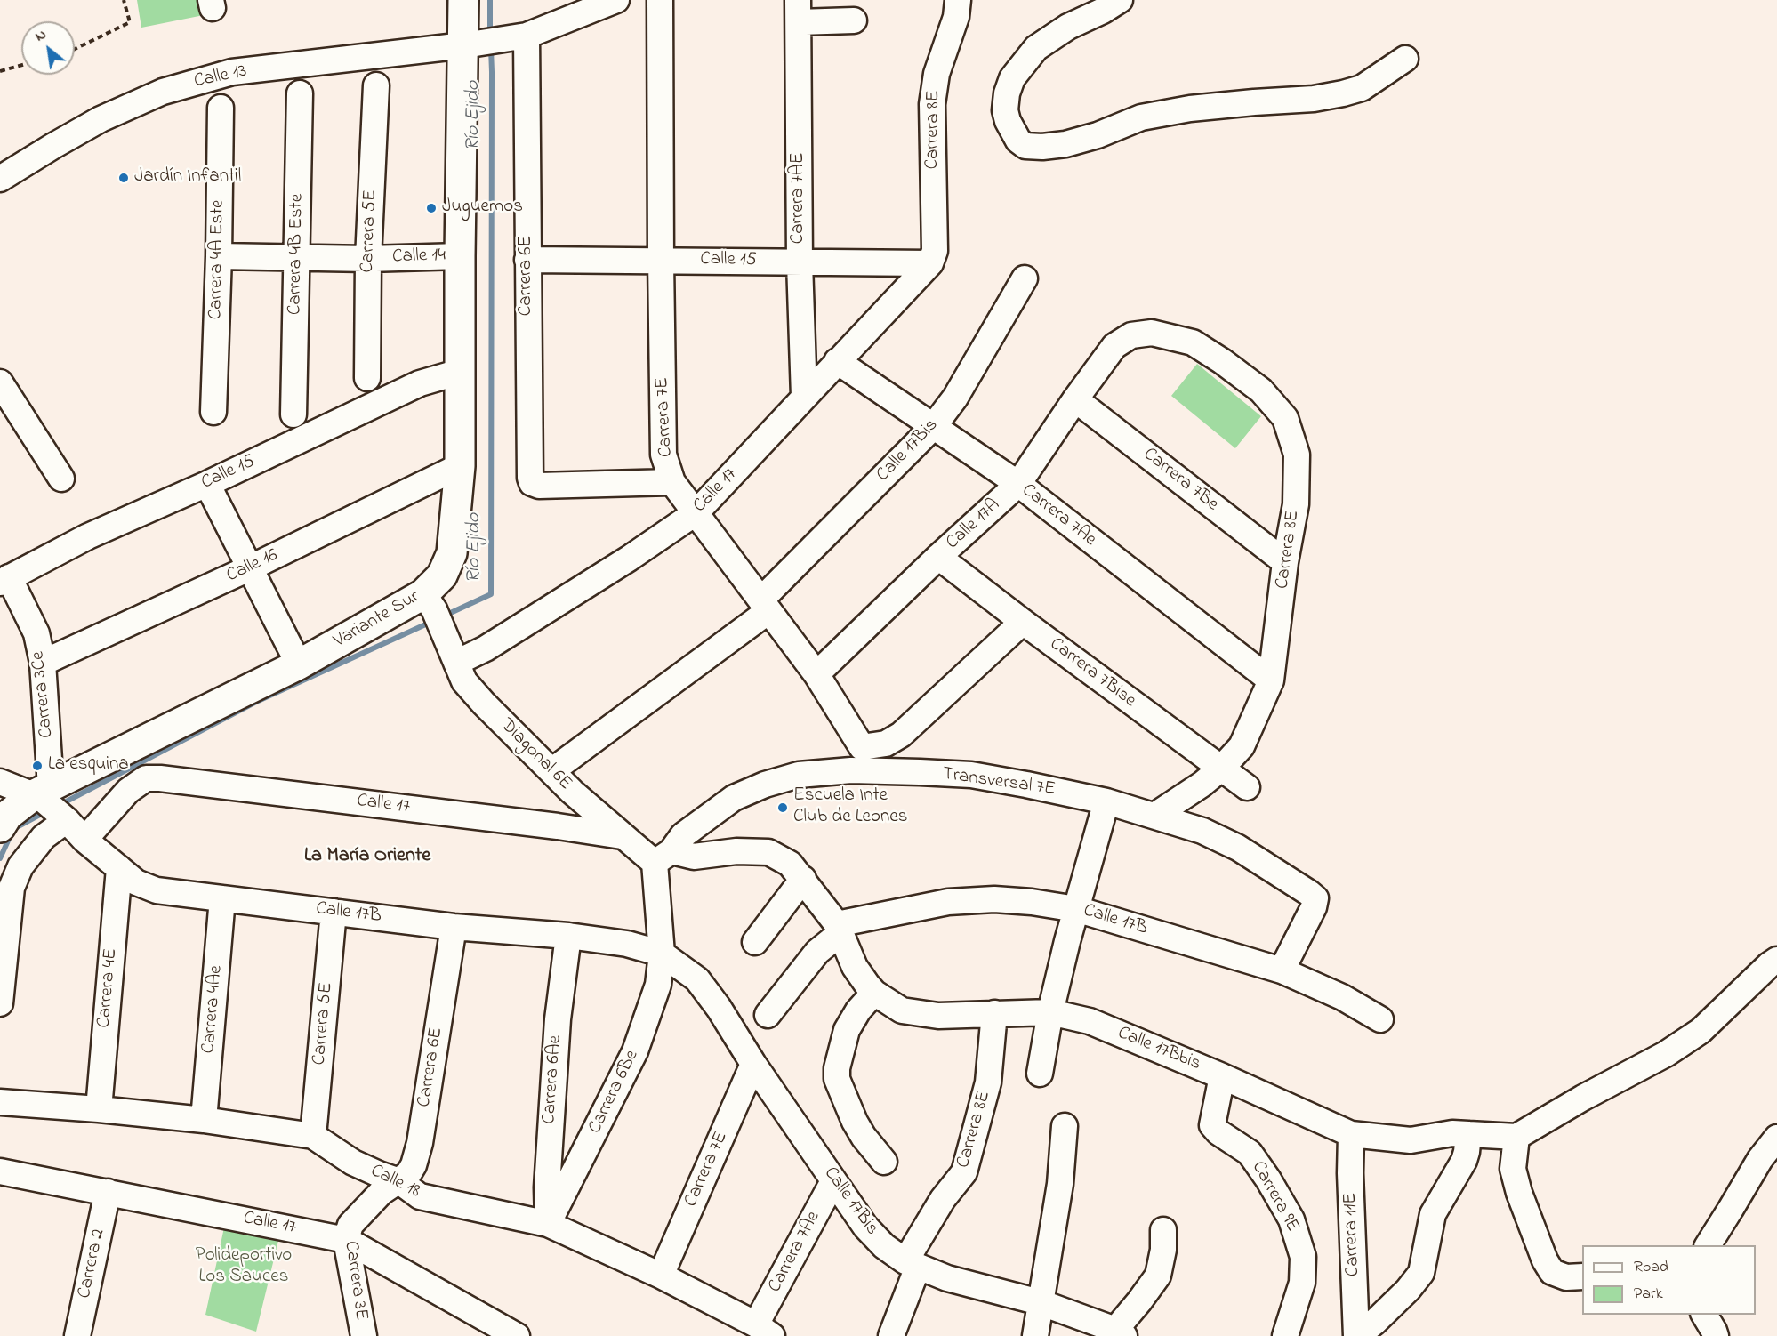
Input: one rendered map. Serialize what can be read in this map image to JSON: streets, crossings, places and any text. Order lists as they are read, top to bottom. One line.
{"streets":{"main road":["Variante Sur"],"street":["Calle 13","Carrera 8E","Carrera 7AE","Carrera 5E","Carrera 4B Este","Calle 14","Carrera 4A Este","Calle 15","Carrera 6E","Carrera 7E","Calle 17Bis","Carrera 7Be","Calle 17","Carrera 7Ae","Calle 17A","Calle 16","Carrera 7Bise","Carrera 3Ce","Diagonal 6E","Transversal 7E","Calle 17B","Carrera 4E","Carrera 4Ae","Calle 17Bbis","Carrera 6Ae","Carrera 6Be","Calle 18","Carrera 9E","Carrera 11E","Carrera 2","Carrera 3E"]},"crossings":[["Calle 13","Carrera 6E"],["Calle 13","Variante Sur"],["Carrera 8E","Calle 15"],["Carrera 8E","Calle 17Bis"],["Carrera 8E","Carrera 7Be"],["Carrera 8E","Calle 17"],["Carrera 8E","Carrera 7Ae"],["Carrera 8E","Calle 17A"],["Carrera 8E","Carrera 7Bise"],["Carrera 8E","Transversal 7E"],["Carrera 8E","Calle 17Bbis"],["Carrera 7AE","Calle 15"],["Carrera 7AE","Calle 17"],["Carrera 5E","Calle 14"],["Carrera 5E","Calle 17B"],["Carrera 5E","Calle 18"],["Carrera 4B Este","Calle 14"],["Calle 14","Carrera 4A Este"],["Calle 14","Variante Sur"],["Calle 15","Carrera 6E"],["Calle 15","Carrera 7E"],["Calle 15","Calle 17"],["Calle 15","Variante Sur"],["Calle 15","Carrera 3Ce"],["Carrera 6E","Carrera 7E"],["Carrera 6E","Calle 17"],["Carrera 6E","Calle 17B"],["Carrera 6E","Calle 18"],["Carrera 6E","Carrera 3E"],["Carrera 7E","Calle 17Bis"],["Carrera 7E","Calle 17"],["Carrera 7E","Calle 17A"],["Carrera 7E","Calle 18"],["Calle 17Bis","Carrera 7Ae"],["Calle 17Bis","Diagonal 6E"],["Calle 17Bis","Calle 17B"],["Calle 17Bis","Carrera 6Be"],["Carrera 7Be","Calle 17A"],["Calle 17","Carrera 7Ae"],["Calle 17","Diagonal 6E"],["Calle 17","Calle 17B"],["Calle 17","Carrera 2"],["Calle 17","Carrera 3E"],["Carrera 7Ae","Calle 17A"],["Carrera 7Ae","Calle 18"],["Calle 17A","Carrera 7Bise"],["Calle 16","Variante Sur"],["Calle 16","Carrera 3Ce"],["Variante Sur","Carrera 3Ce"],["Variante Sur","Diagonal 6E"],["Variante Sur","Calle 17B"],["Carrera 3Ce","Calle 17B"],["Diagonal 6E","Transversal 7E"],["Diagonal 6E","Calle 17Bbis"],["Diagonal 6E","Carrera 6Be"],["Transversal 7E","Calle 17B"],["Transversal 7E","Calle 17Bbis"],["Transversal 7E","Carrera 6Be"],["Calle 17B","Carrera 4E"],["Calle 17B","Carrera 4Ae"],["Calle 17B","Calle 17Bbis"],["Calle 17B","Carrera 6Ae"],["Calle 17B","Carrera 6Be"],["Carrera 4E","Calle 18"],["Carrera 4Ae","Calle 18"],["Calle 17Bbis","Carrera 6Be"],["Calle 17Bbis","Carrera 9E"],["Calle 17Bbis","Carrera 11E"],["Carrera 6Ae","Carrera 6Be"],["Carrera 6Ae","Calle 18"],["Carrera 6Be","Calle 18"]],"districts":["La María Oriente"],"water":["Río Ejido"],"parks":["Polideportivo Los Sauces"],"places":["Jardín Infantil","Juguemos","La esquina","Escuela Inte Club de Leones"],"legend":["Road","Park"],"north":"top left"}
